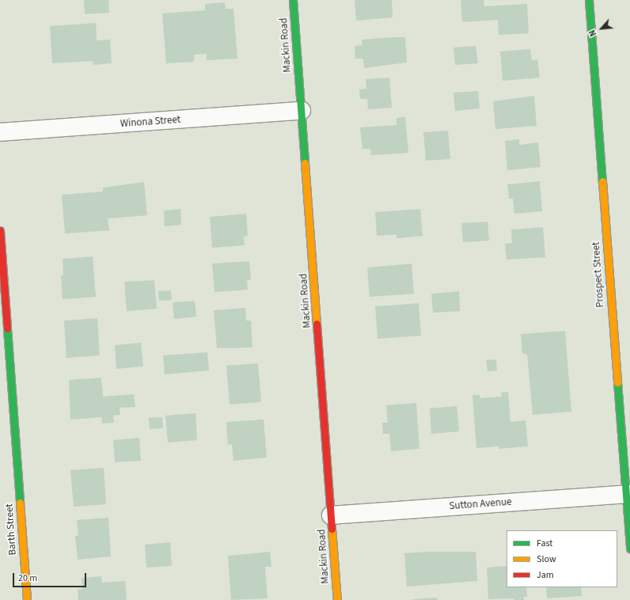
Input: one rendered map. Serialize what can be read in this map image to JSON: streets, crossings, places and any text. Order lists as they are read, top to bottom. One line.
{"streets":{"street":["Mackin Road","Winona Street","Prospect Street","Sutton Avenue","Barth Street"]},"crossings":[["Mackin Road","Winona Street"],["Mackin Road","Sutton Avenue"],["Prospect Street","Sutton Avenue"]],"legend":["Fast","Slow","Jam"],"scale_bar":"20 m","north":"bottom left"}
